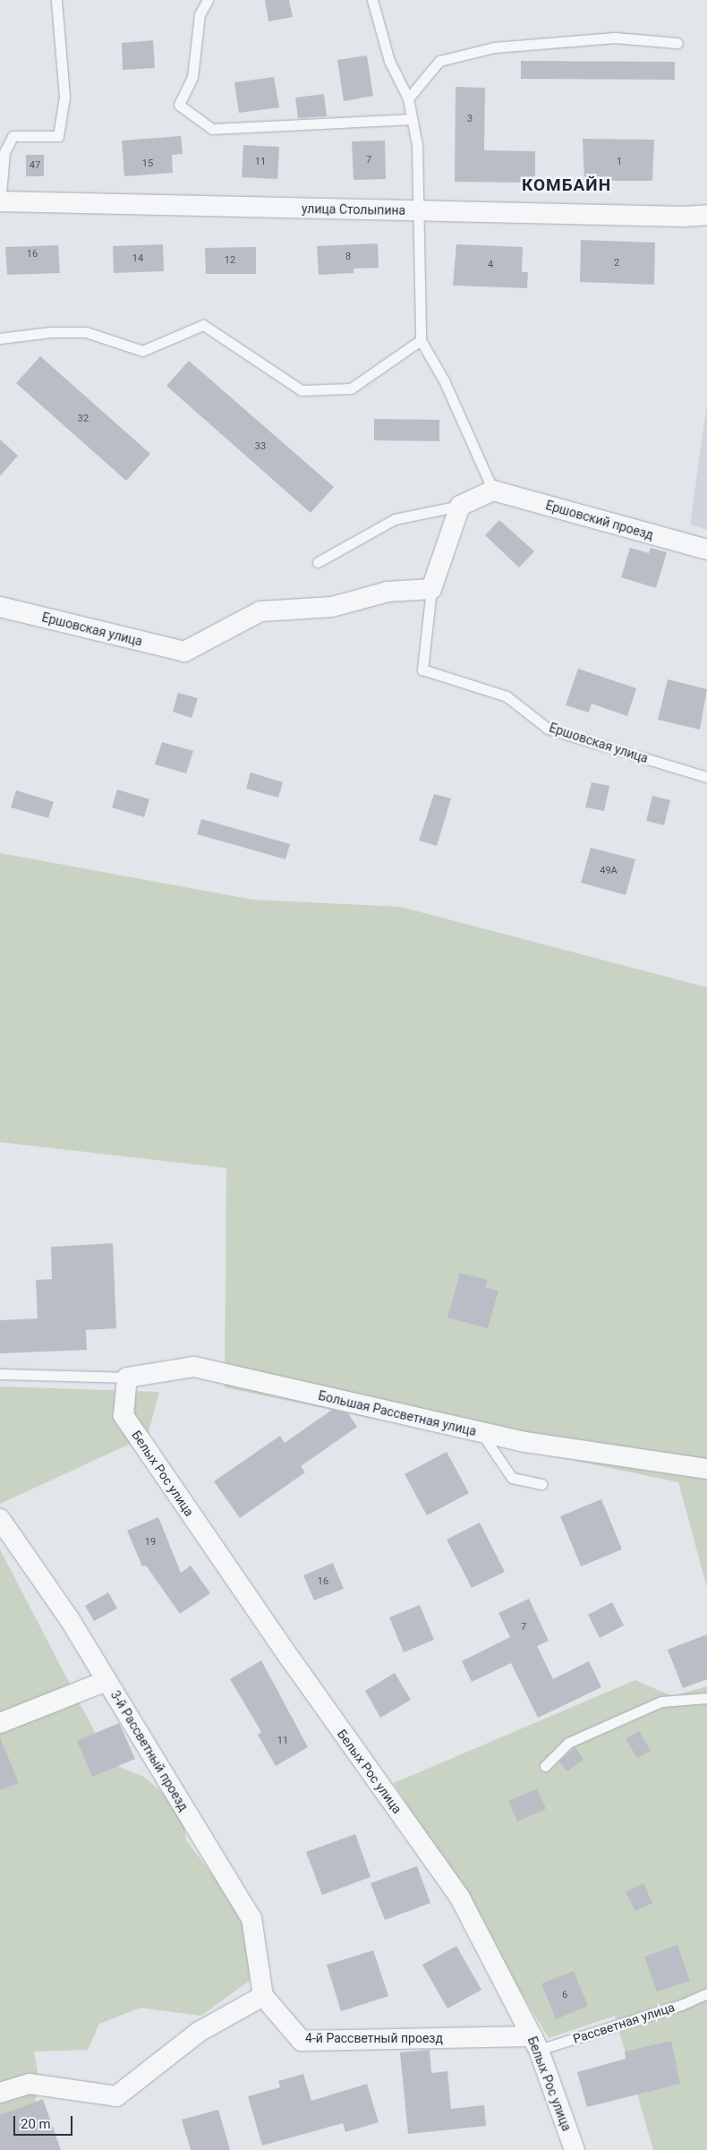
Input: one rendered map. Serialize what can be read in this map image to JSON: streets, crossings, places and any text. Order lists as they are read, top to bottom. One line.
{"streets":{"street":["улица Столыпина","Ершовский проезд","Ершовская улица","Большая Рассветная улица","Белых Рос улица","3-й Рассветный проезд","4-й Рассветный проезд"],"lane":["Рассветная улица"]},"crossings":[["Большая Рассветная улица","Белых Рос улица"],["Белых Рос улица","Рассветная улица"],["Белых Рос улица","4-й Рассветный проезд"],["3-й Рассветный проезд","4-й Рассветный проезд"],["Рассветная улица","4-й Рассветный проезд"]],"districts":["КОМБАЙН"],"house_numbers":["3","7","11","1","15","47","16","8","14","12","2","4","32","33","49А","19","16","7","11","6"],"scale_bar":"20 m"}
